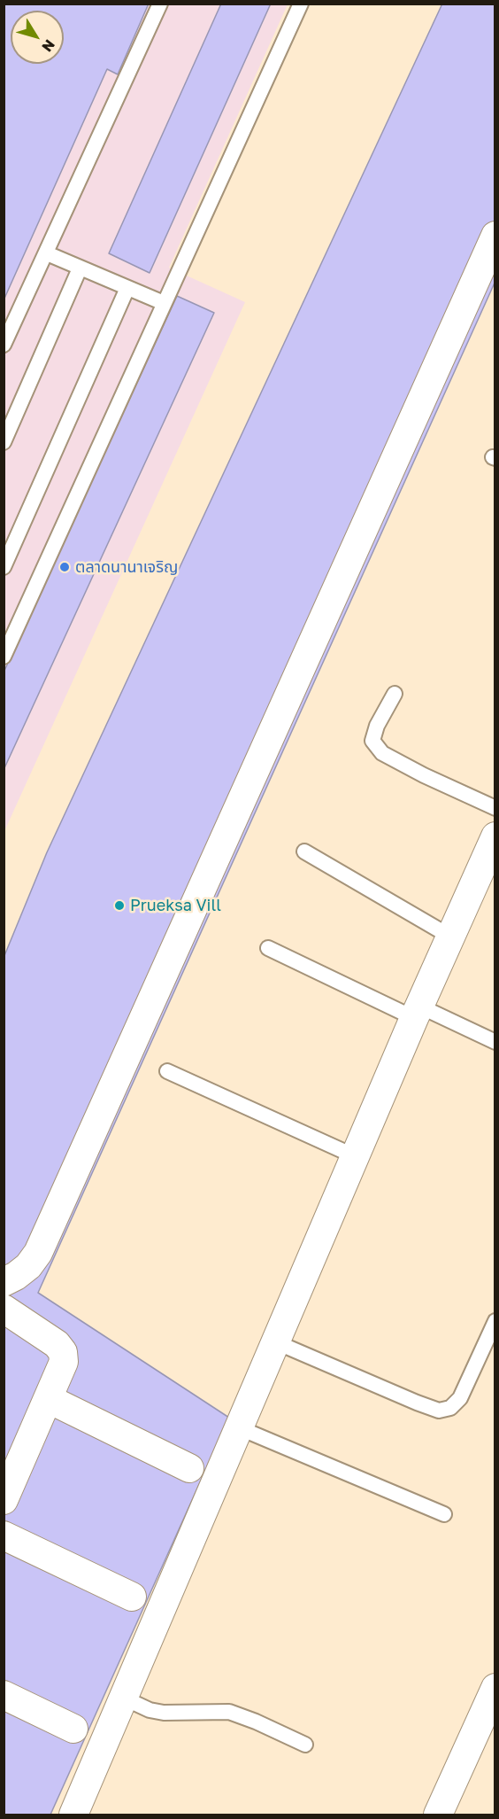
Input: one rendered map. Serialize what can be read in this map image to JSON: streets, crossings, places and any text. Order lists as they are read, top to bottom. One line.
{"places":["ตลาดนานาเจริญ","Prueksa Vill"],"north":"bottom right"}
